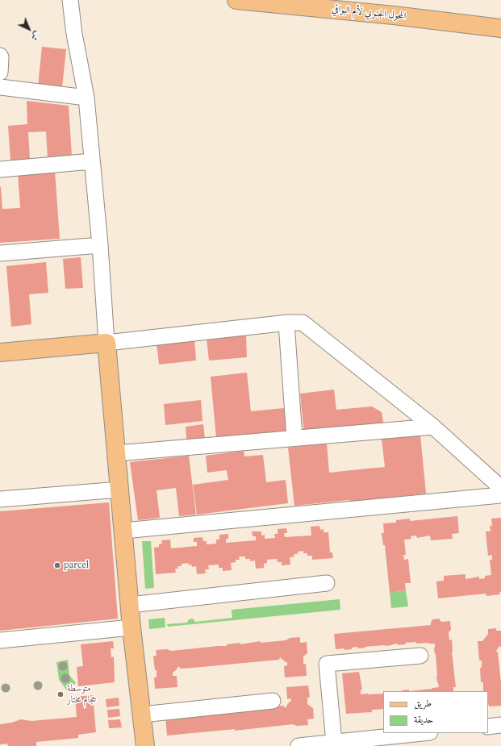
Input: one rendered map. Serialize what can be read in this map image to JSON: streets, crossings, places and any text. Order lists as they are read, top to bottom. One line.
{"streets":{"main road":["المحول الجنوبي لأم البواقي"]},"places":["parcel","متوسطة حجام مختار"],"legend":["طريق","حديقة"],"north":"bottom right"}
